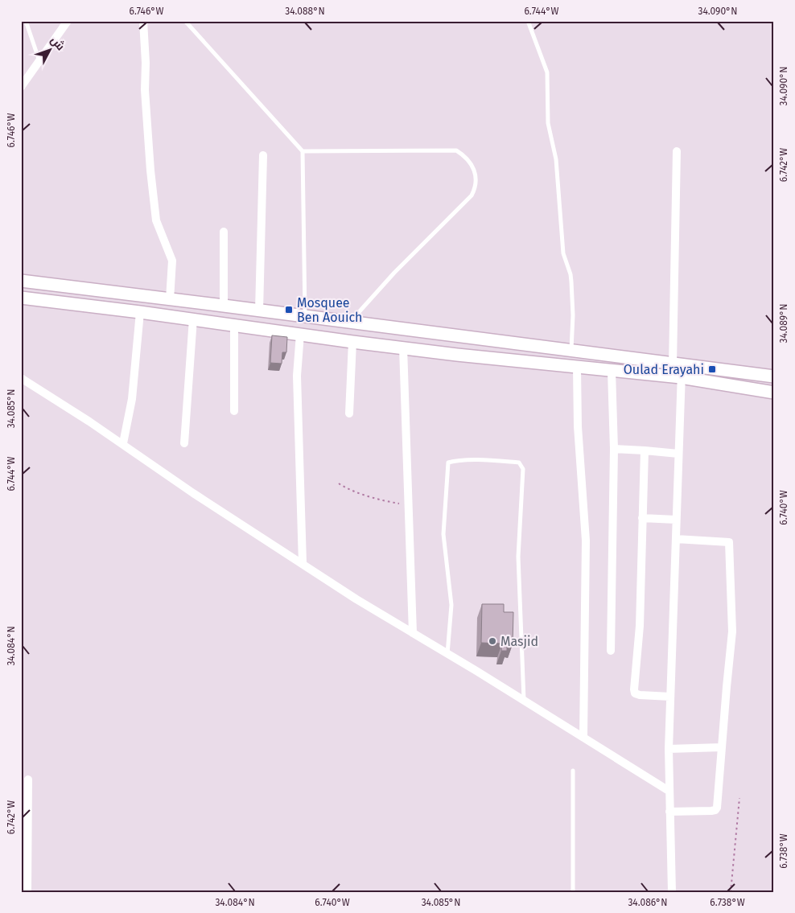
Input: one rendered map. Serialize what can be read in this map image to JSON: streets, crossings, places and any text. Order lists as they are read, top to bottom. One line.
{"places":{"transit":["Mosquee Ben Aouich","Oulad Erayahi"],"other":["Masjid"]},"north":"top right","coordinates":["6.746°W","34.088°N","6.744°W","34.090°N","6.742°W","34.089°N","34.085°N","6.740°W","34.084°N","6.738°W","34.086°N"]}
